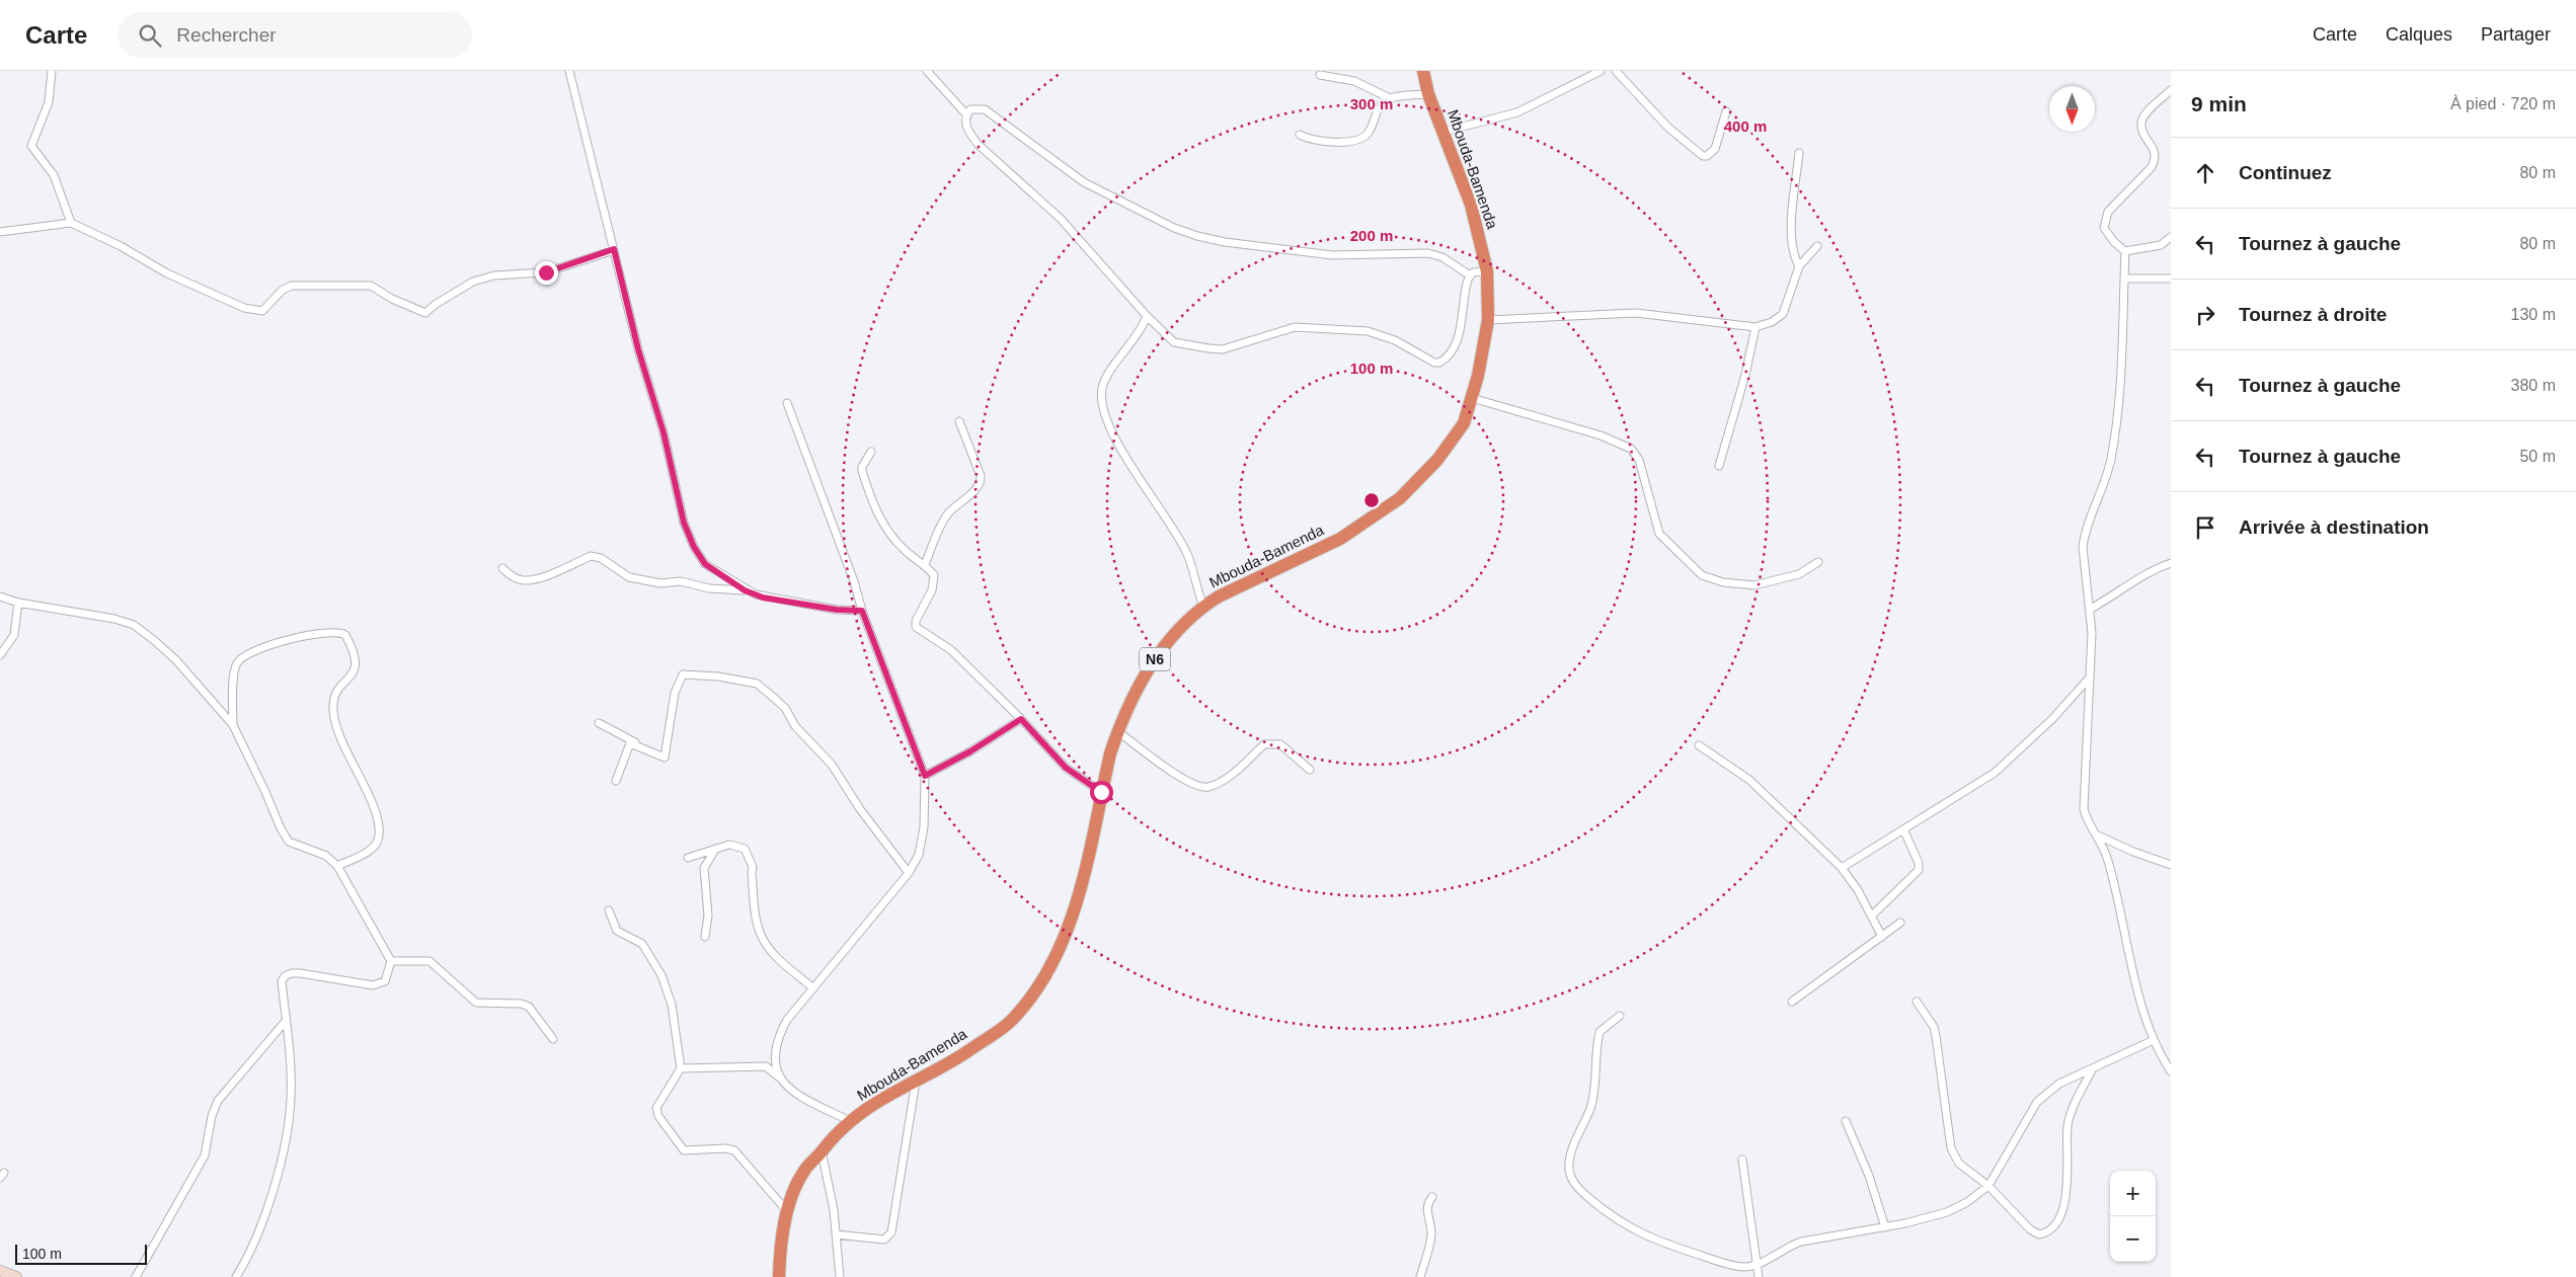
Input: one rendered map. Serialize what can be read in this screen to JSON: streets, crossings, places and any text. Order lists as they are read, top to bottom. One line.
{"streets":{"highway":["Mbouda-Bamenda","N6"]},"scale_bar":"100 m","north":"bottom","page":{"header":"Carte","search":"Rechercher","nav":["Carte","Calques","Partager"],"heading":["9 min","À pied · 720 m"],"list":[["Continuez","80 m"],["Tournez à gauche","80 m"],["Tournez à droite","130 m"],["Tournez à gauche","380 m"],["Tournez à gauche","50 m"],"Arrivée à destination"],"map_buttons":["+","−"],"scale":"100 m"},"rings":["300 m","400 m","200 m","100 m"]}
